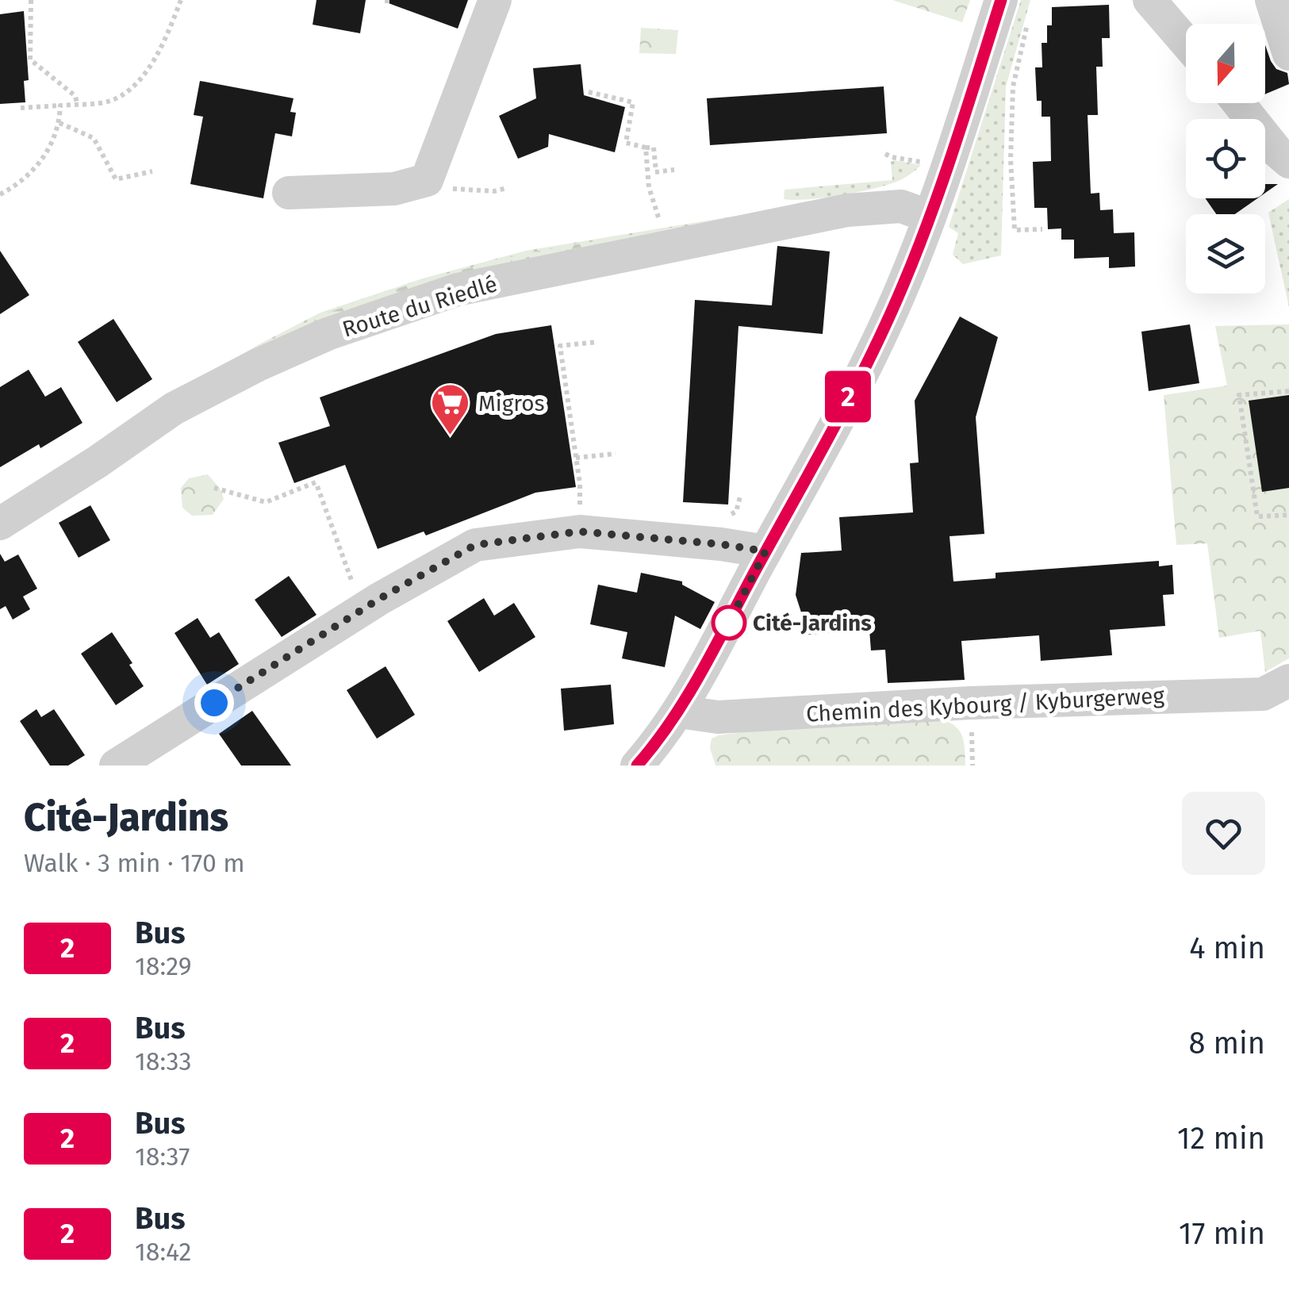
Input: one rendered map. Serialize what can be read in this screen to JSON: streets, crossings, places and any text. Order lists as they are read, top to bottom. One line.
{"streets":{"street":["Route du Riedlé","Chemin des Kybourg / Kyburgerweg"]},"places":{"supermarket":["Migros"],"other":["Cité-Jardins"]},"lines":["bus line 2"],"north":"bottom","page":{"on_map":"2","heading":["Cité-Jardins","Walk · 3 min · 170 m"],"list":[{"mark":"2","name":"Bus","note":"18:29","value":"4 min"},{"mark":"2","name":"Bus","note":"18:33","value":"8 min"},{"mark":"2","name":"Bus","note":"18:37","value":"12 min"},{"mark":"2","name":"Bus","note":"18:42","value":"17 min"}]}}
